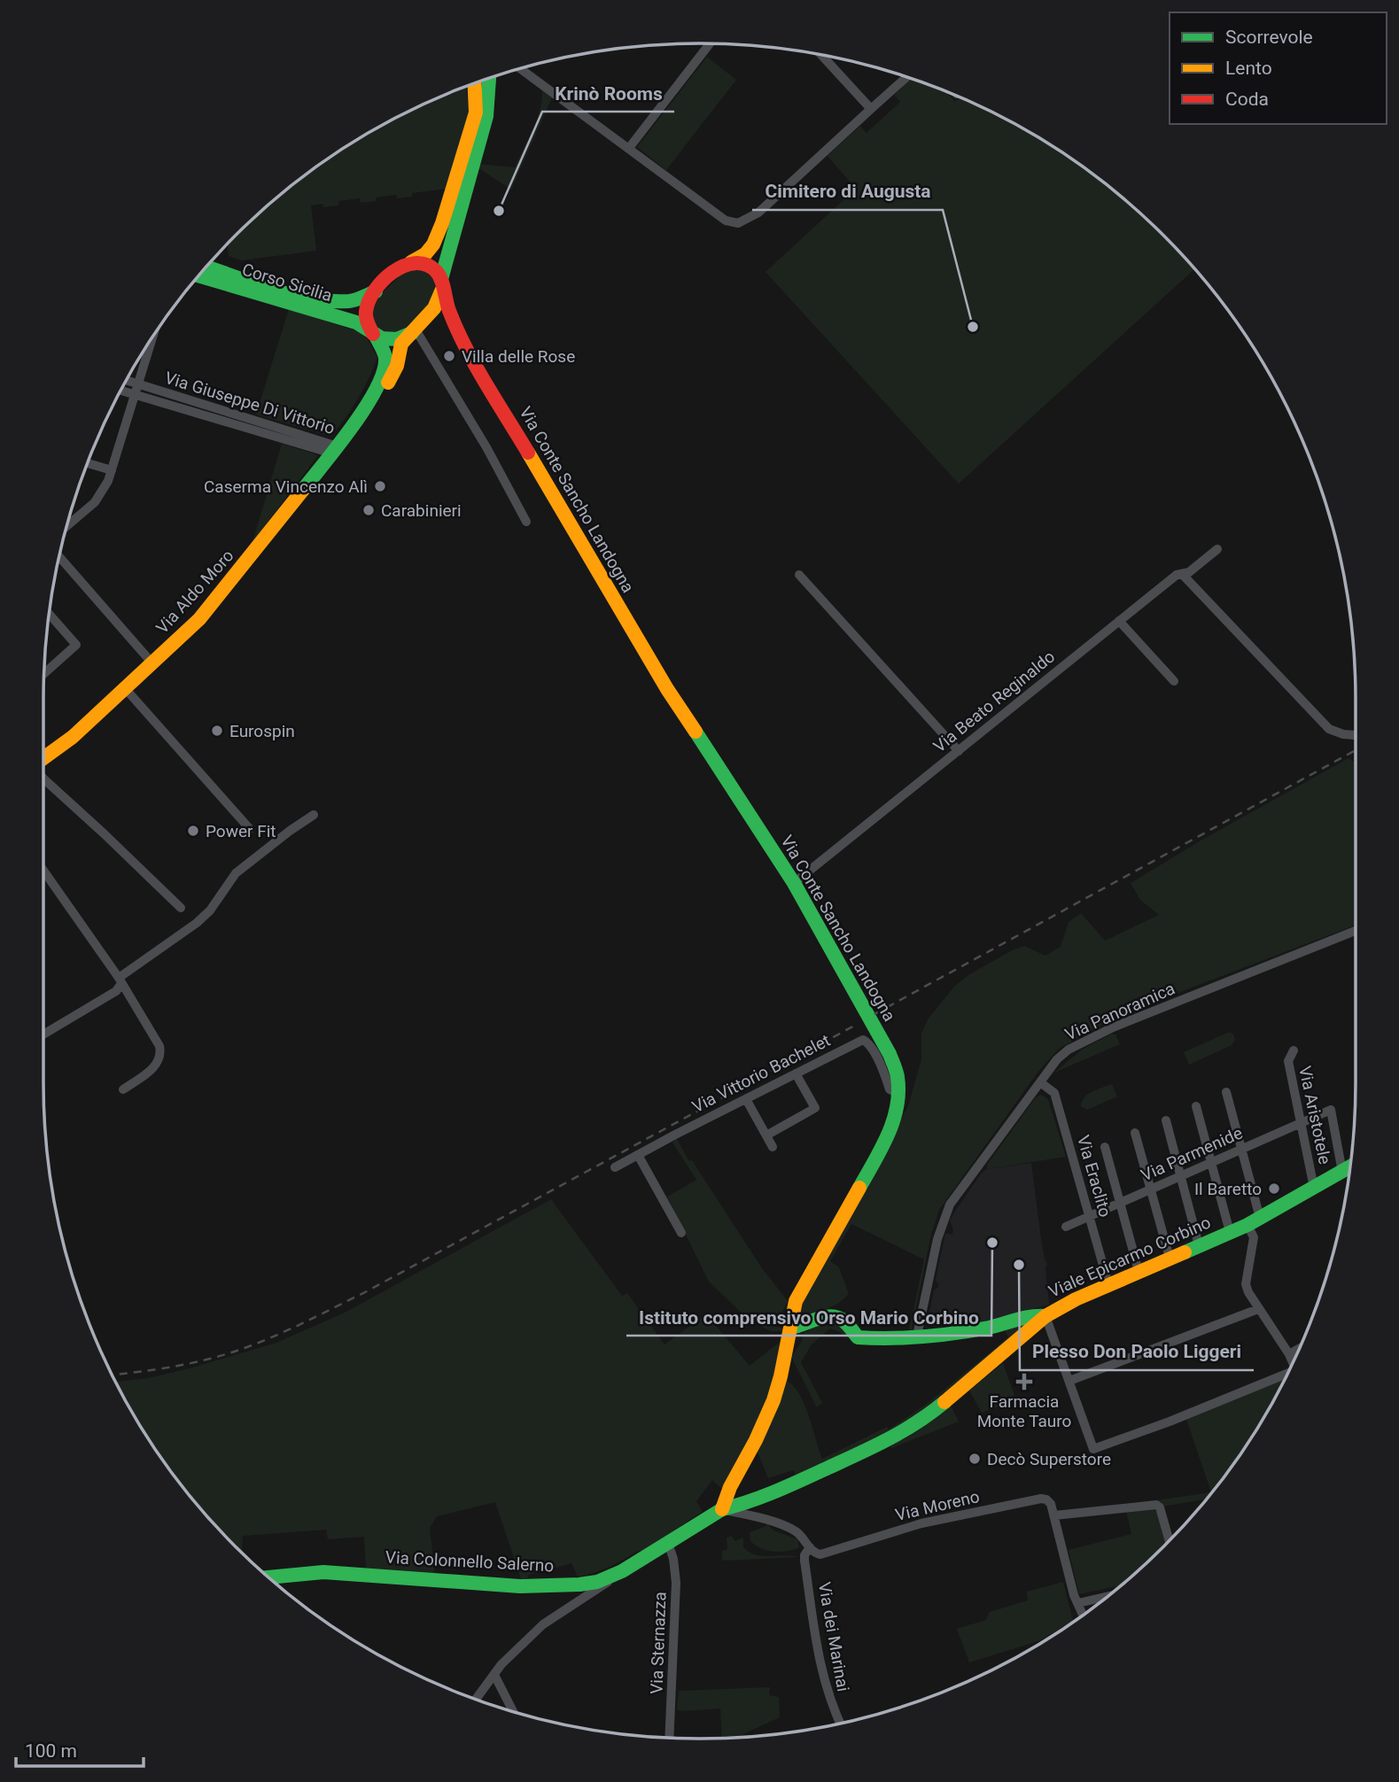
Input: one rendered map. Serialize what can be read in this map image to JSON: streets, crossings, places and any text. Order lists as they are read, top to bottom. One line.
{"streets":{"main road":["Corso Sicilia","Via Conte Sancho Landogna","Via Aldo Moro","Viale Epicarmo Corbino","Via Colonnello Salerno"],"street":["Via Giuseppe Di Vittorio","Via Beato Reginaldo","Via Panoramica","Via Vittorio Bachelet","Via Aristotele","Via Parmenide","Via Eraclito","Via Moreno","Via dei Marinai","Via Sternazza"]},"crossings":[["Via Giuseppe Di Vittorio","Via Aldo Moro"],["Via Conte Sancho Landogna","Via Beato Reginaldo"],["Via Conte Sancho Landogna","Via Vittorio Bachelet"],["Via Conte Sancho Landogna","Viale Epicarmo Corbino"],["Via Panoramica","Via Eraclito"],["Via Aristotele","Via Parmenide"],["Via Aristotele","Viale Epicarmo Corbino"],["Via Parmenide","Via Eraclito"],["Via Parmenide","Viale Epicarmo Corbino"],["Via Eraclito","Viale Epicarmo Corbino"],["Viale Epicarmo Corbino","Via Colonnello Salerno"],["Viale Epicarmo Corbino","Via Sternazza"],["Via Moreno","Via dei Marinai"],["Via Colonnello Salerno","Via Sternazza"]],"places":{"other":["Krinò Rooms","Cimitero di Augusta","Villa delle Rose","Caserma Vincenzo Alì","Carabinieri","Eurospin","Power Fit","Il Baretto","Istituto comprensivo Orso Mario Corbino","Plesso Don Paolo Liggeri","Decò Superstore"],"health":["Farmacia Monte Tauro"]},"legend":["Scorrevole","Lento","Coda"],"scale_bar":"100 m"}
